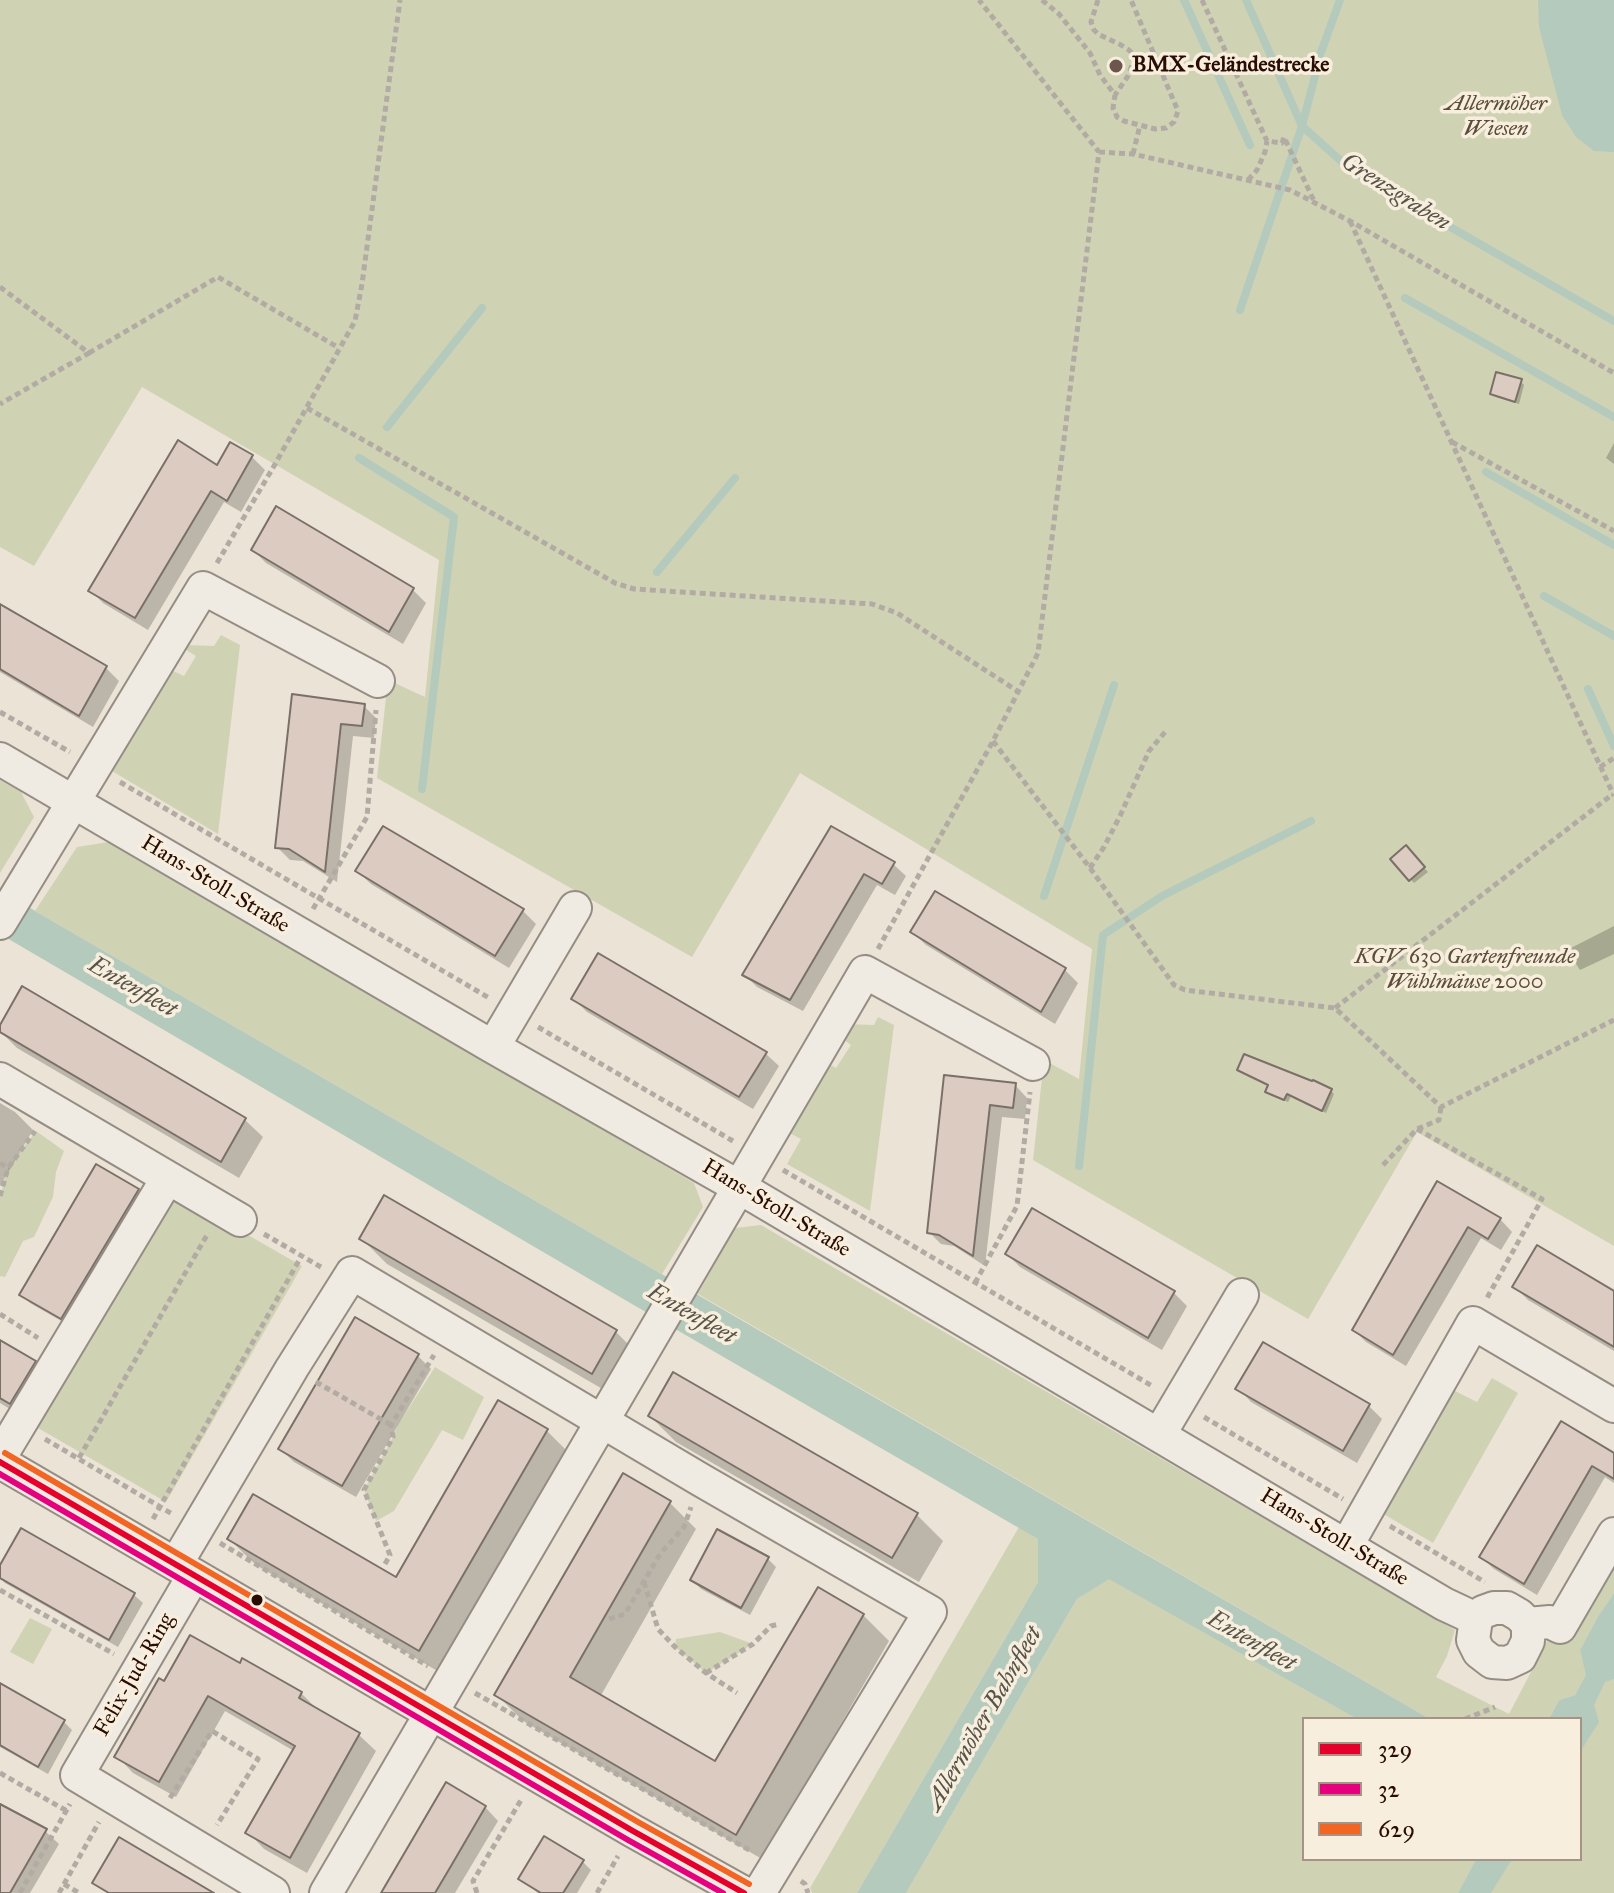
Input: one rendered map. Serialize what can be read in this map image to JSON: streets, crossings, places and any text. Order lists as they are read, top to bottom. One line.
{"streets":{"street":["Hans-Stoll-Straße","Felix-Jud-Ring"]},"water":["Grenzgraben","Entenfleet","Allermöher Bahnfleet"],"parks":["Allermöher Wiesen","KGV 630 Gartenfreunde Wühlmäuse 2000"],"places":["BMX-Geländestrecke"],"lines":["transit line 629","transit line 329","transit line 32"],"legend":["329","32","629"]}
